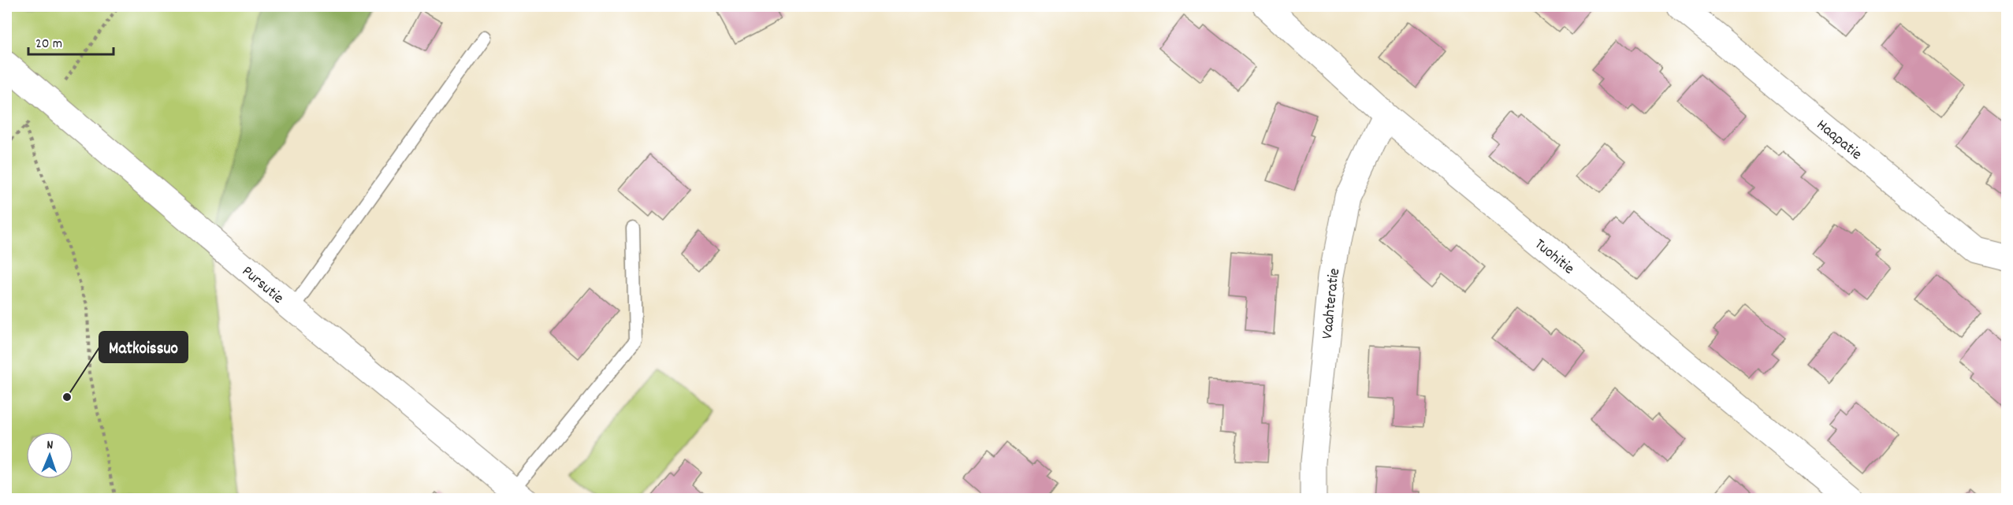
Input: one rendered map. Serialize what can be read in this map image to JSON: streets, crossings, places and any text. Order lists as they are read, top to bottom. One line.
{"streets":{"street":["Haapatie","Tuohitie","Pursutie","Vaahteratie"]},"crossings":[["Tuohitie","Vaahteratie"]],"places":["Matkoissuo"],"scale_bar":"20 m","north":"top"}
